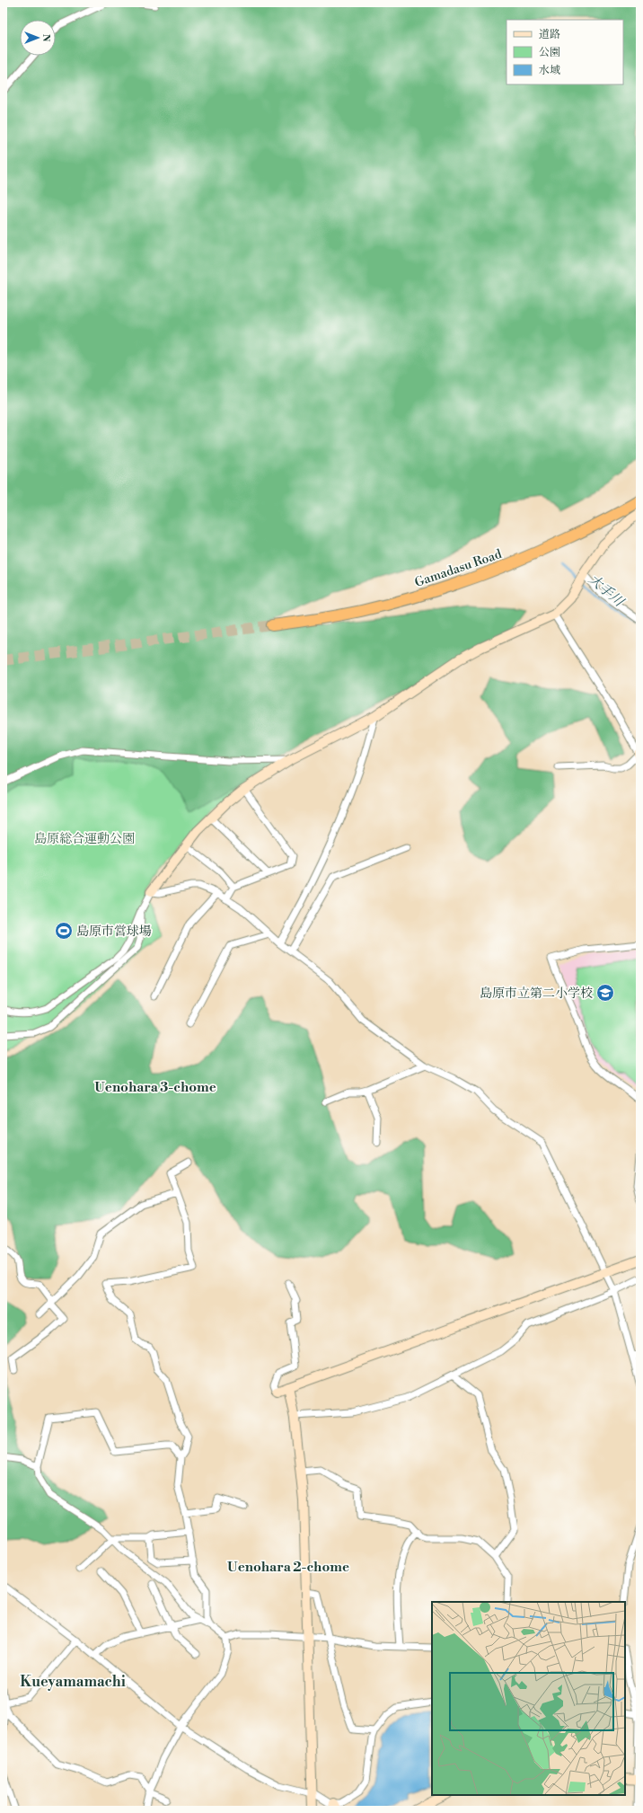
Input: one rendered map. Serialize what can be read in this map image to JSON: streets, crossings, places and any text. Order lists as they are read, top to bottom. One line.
{"streets":{"highway":["Gamadasu Road"]},"districts":["Uenohara 3-chome","Uenohara 2-chome","Kueyamamachi"],"water":["大手川"],"parks":["島原総合運動公園"],"places":{"sports":["島原市営球場"],"school or university":["島原市立第二小学校"]},"legend":["道路","公園","水域"],"north":"right"}
